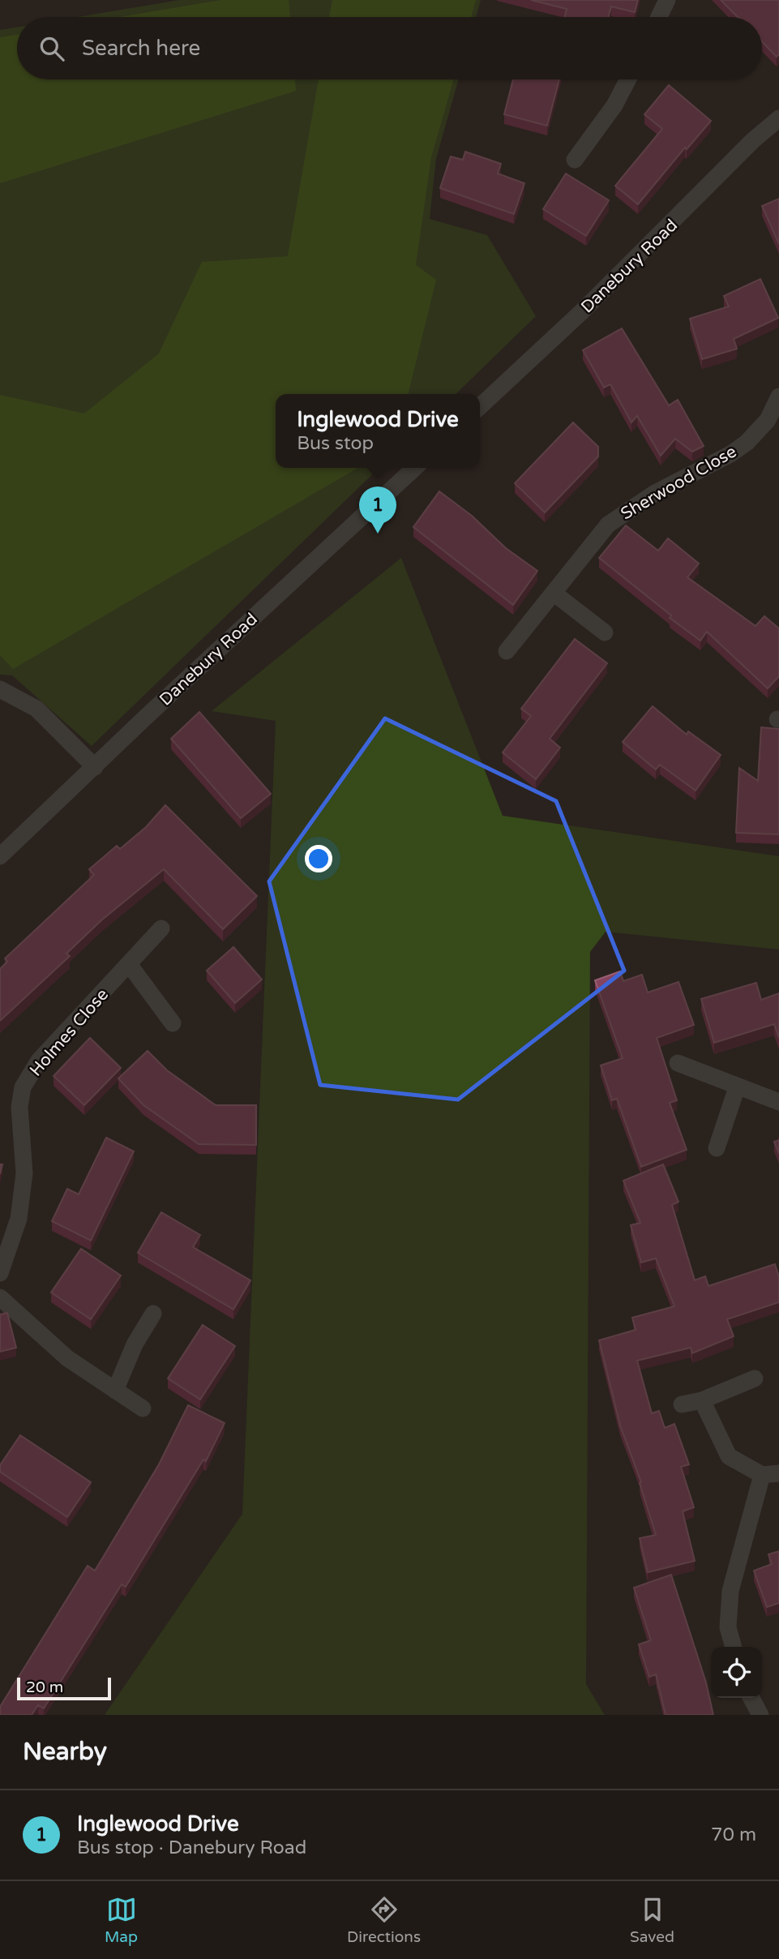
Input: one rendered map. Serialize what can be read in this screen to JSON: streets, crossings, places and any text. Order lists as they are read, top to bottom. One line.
{"streets":{"street":["Danebury Road","Sherwood Close","Holmes Close"]},"scale_bar":"20 m","page":{"search":"Search here","popup":["Inglewood Drive","Bus stop"],"pins":"1","scale":"20 m","heading":"Nearby","list":[{"mark":"1","name":"Inglewood Drive","note":"Bus stop · Danebury Road","value":"70 m"}],"nav":["Map","Directions","Saved"]}}
